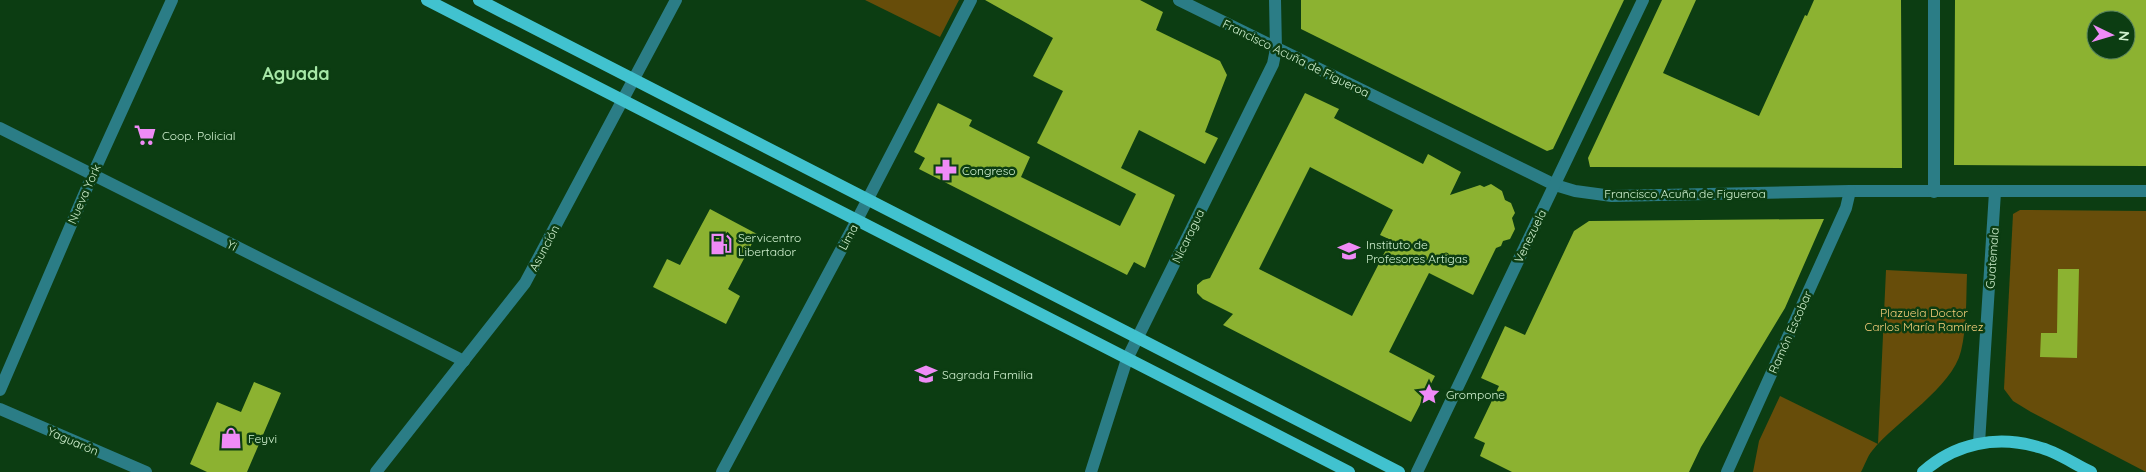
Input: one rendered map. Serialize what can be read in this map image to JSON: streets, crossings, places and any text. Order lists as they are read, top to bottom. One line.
{"streets":{"street":["Francisco Acuña de Figueroa","Nueva York","Nicaragua","Venezuela","Lima","Yi","Asunción","Guatemala","Ramón Escobar","Yaguarón"]},"crossings":[["Francisco Acuña de Figueroa","Nicaragua"],["Francisco Acuña de Figueroa","Venezuela"],["Francisco Acuña de Figueroa","Guatemala"],["Francisco Acuña de Figueroa","Ramón Escobar"],["Nueva York","Yi"],["Yi","Asunción"]],"districts":["Aguada"],"parks":["Plazuela Doctor Carlos María Ramírez"],"places":{"supermarket":["Coop. Policial"],"pharmacy":["Congreso"],"fuel station":["Servicentro Libertador"],"school or university":["Instituto de Profesores Artigas","Sagrada Familia"],"place":["Grompone"],"shop":["Feyvi"]},"north":"right"}
